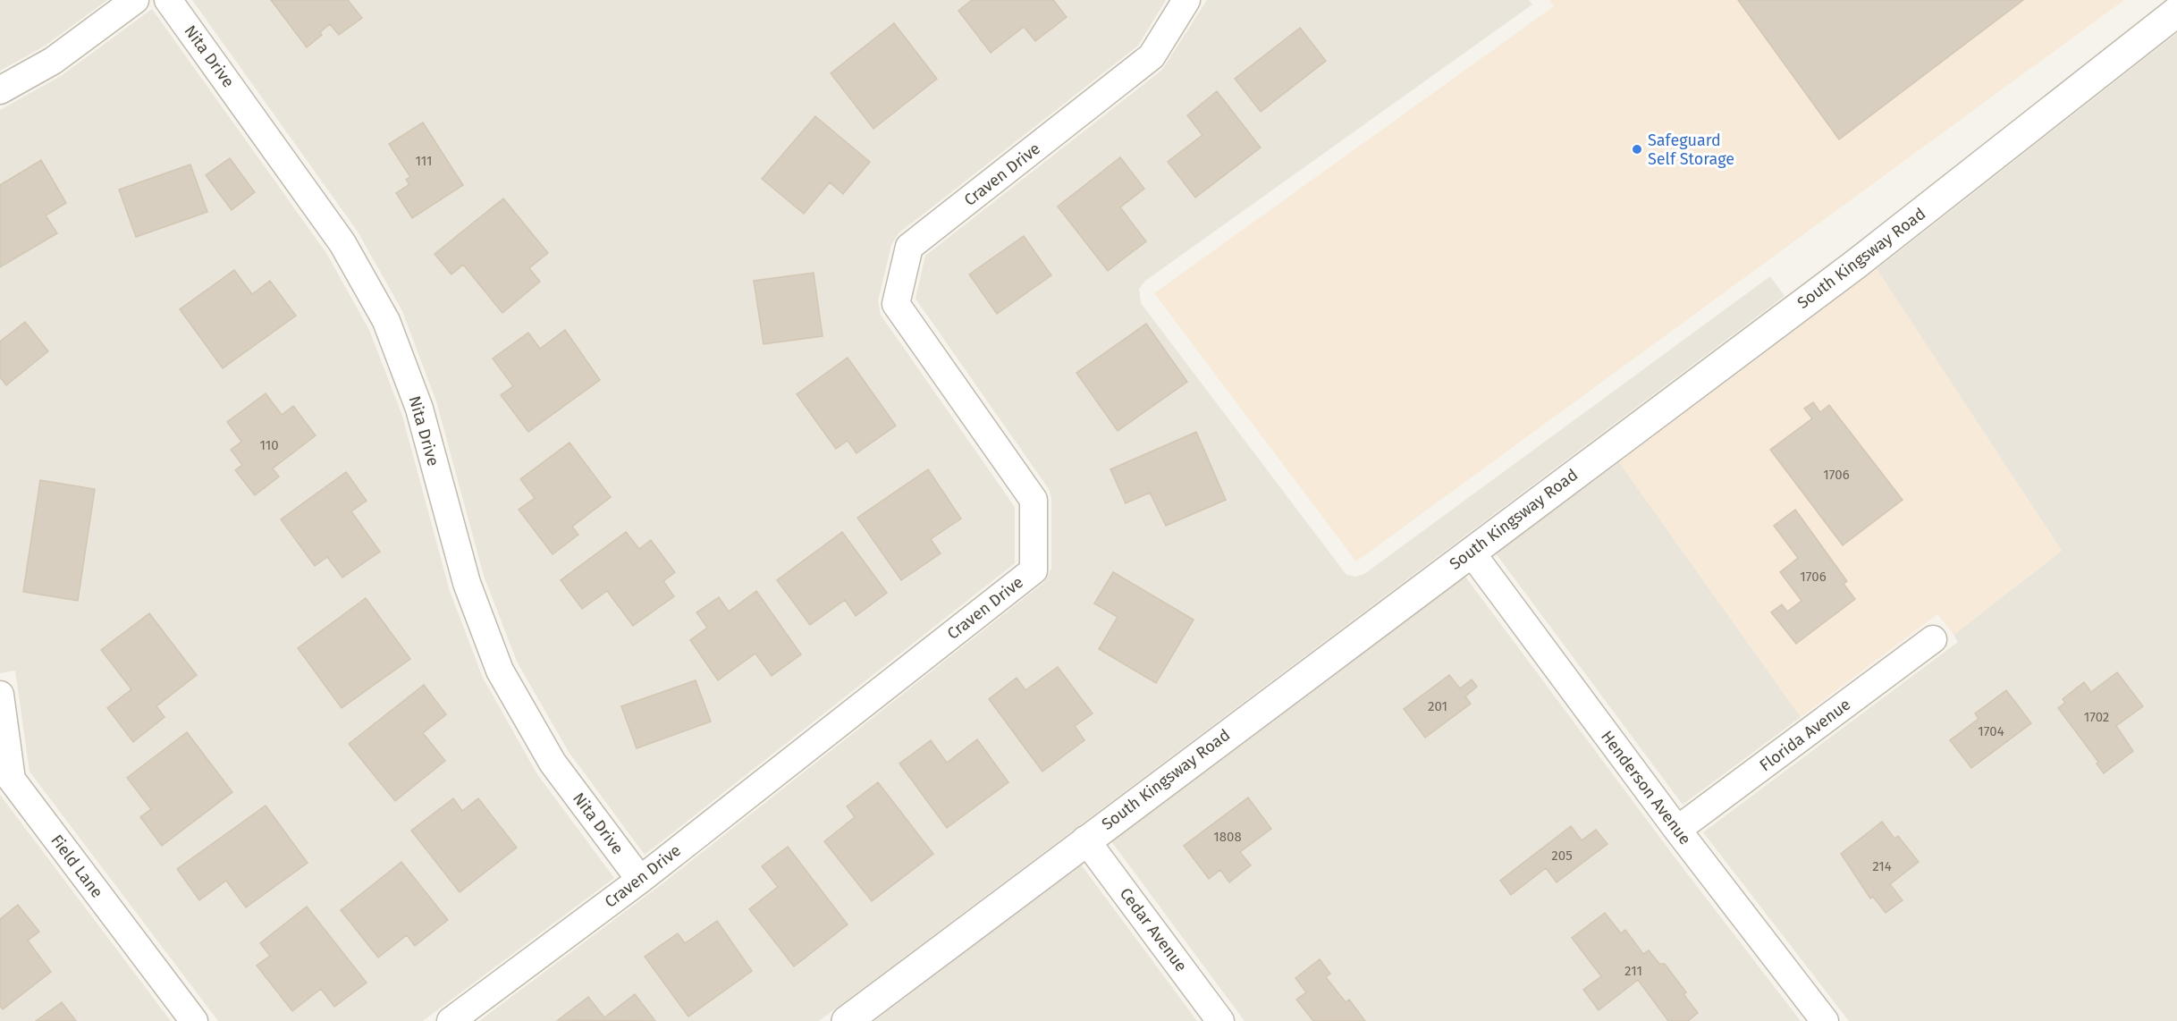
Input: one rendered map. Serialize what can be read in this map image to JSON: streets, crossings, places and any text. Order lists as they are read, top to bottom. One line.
{"streets":{"street":["Nita Drive","Craven Drive","South Kingsway Road","Florida Avenue","Henderson Avenue","Field Lane","Cedar Avenue"]},"crossings":[["Nita Drive","Craven Drive"],["South Kingsway Road","Henderson Avenue"],["South Kingsway Road","Cedar Avenue"],["Florida Avenue","Henderson Avenue"]],"places":["Safeguard Self Storage"],"house_numbers":["111","110","1706","1706","201","1702","1704","1808","205","214","211"]}
